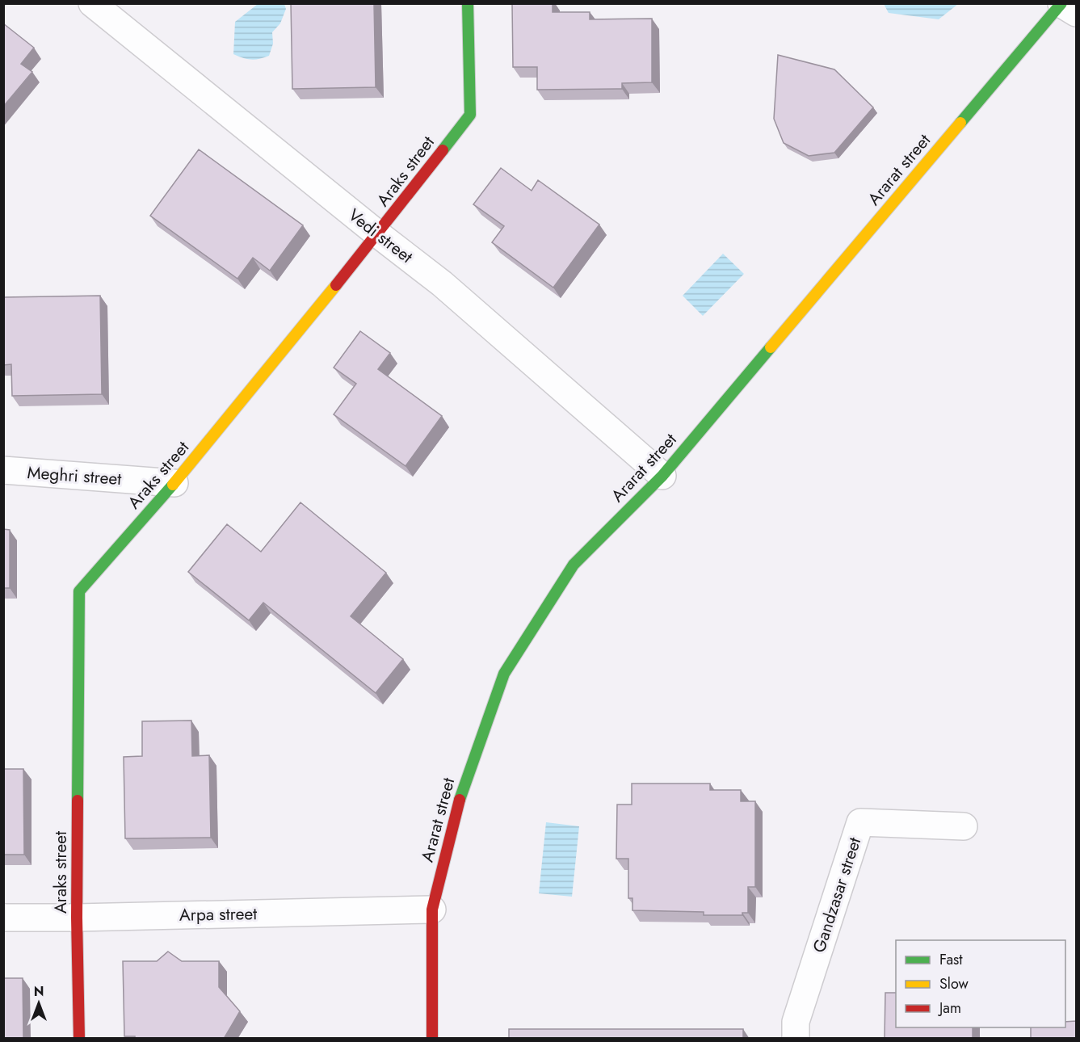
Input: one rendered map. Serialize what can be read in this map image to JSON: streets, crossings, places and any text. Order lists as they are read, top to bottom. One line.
{"streets":{"street":["Ararat street","Araks street","Vedi street","Meghri street","Gandzasar street","Arpa street"]},"crossings":[["Ararat street","Vedi street"],["Ararat street","Arpa street"],["Araks street","Vedi street"],["Araks street","Meghri street"],["Araks street","Arpa street"]],"legend":["Fast","Slow","Jam"],"north":"top"}
